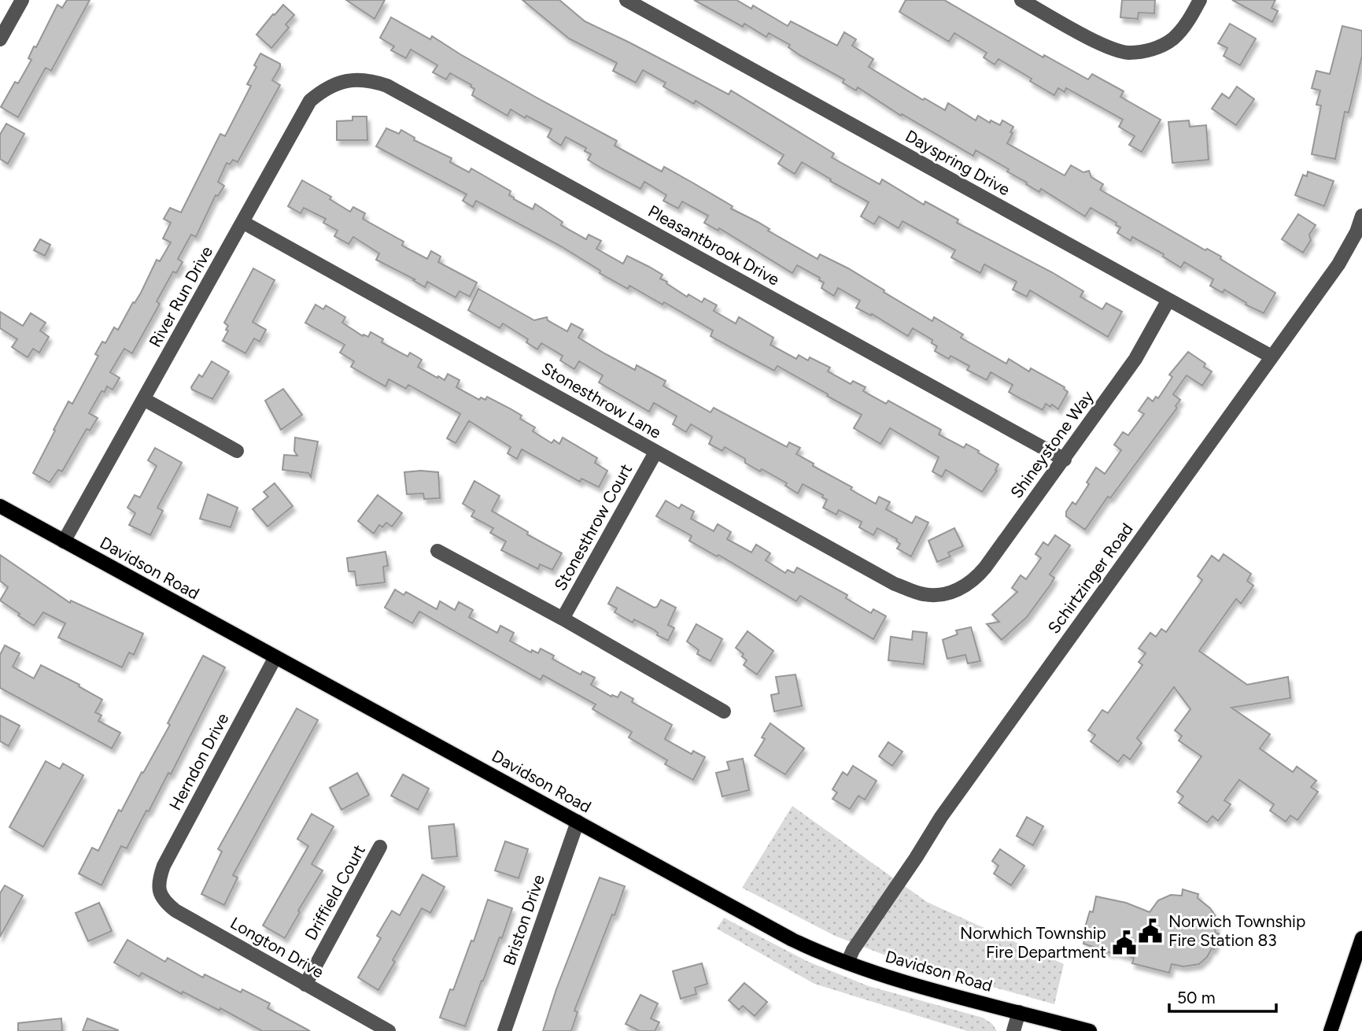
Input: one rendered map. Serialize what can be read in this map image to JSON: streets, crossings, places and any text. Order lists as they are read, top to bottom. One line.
{"streets":{"main road":["Davidson Road"],"street":["Dayspring Drive","Pleasantbrook Drive","River Run Drive","Stonesthrow Lane","Shineystone Way","Stonesthrow Court","Schirtzinger Road","Herndon Drive","Driffield Court","Briston Drive","Longton Drive"]},"crossings":[["Dayspring Drive","Shineystone Way"],["Dayspring Drive","Schirtzinger Road"],["Pleasantbrook Drive","River Run Drive"],["Pleasantbrook Drive","Shineystone Way"],["River Run Drive","Stonesthrow Lane"],["River Run Drive","Davidson Road"],["Stonesthrow Lane","Shineystone Way"],["Stonesthrow Lane","Stonesthrow Court"],["Davidson Road","Schirtzinger Road"],["Davidson Road","Herndon Drive"],["Davidson Road","Briston Drive"],["Herndon Drive","Longton Drive"],["Driffield Court","Longton Drive"]],"places":{"public building":["Norwich Township Fire Station 83","Norwhich Township Fire Department"]},"scale_bar":"50 m"}
